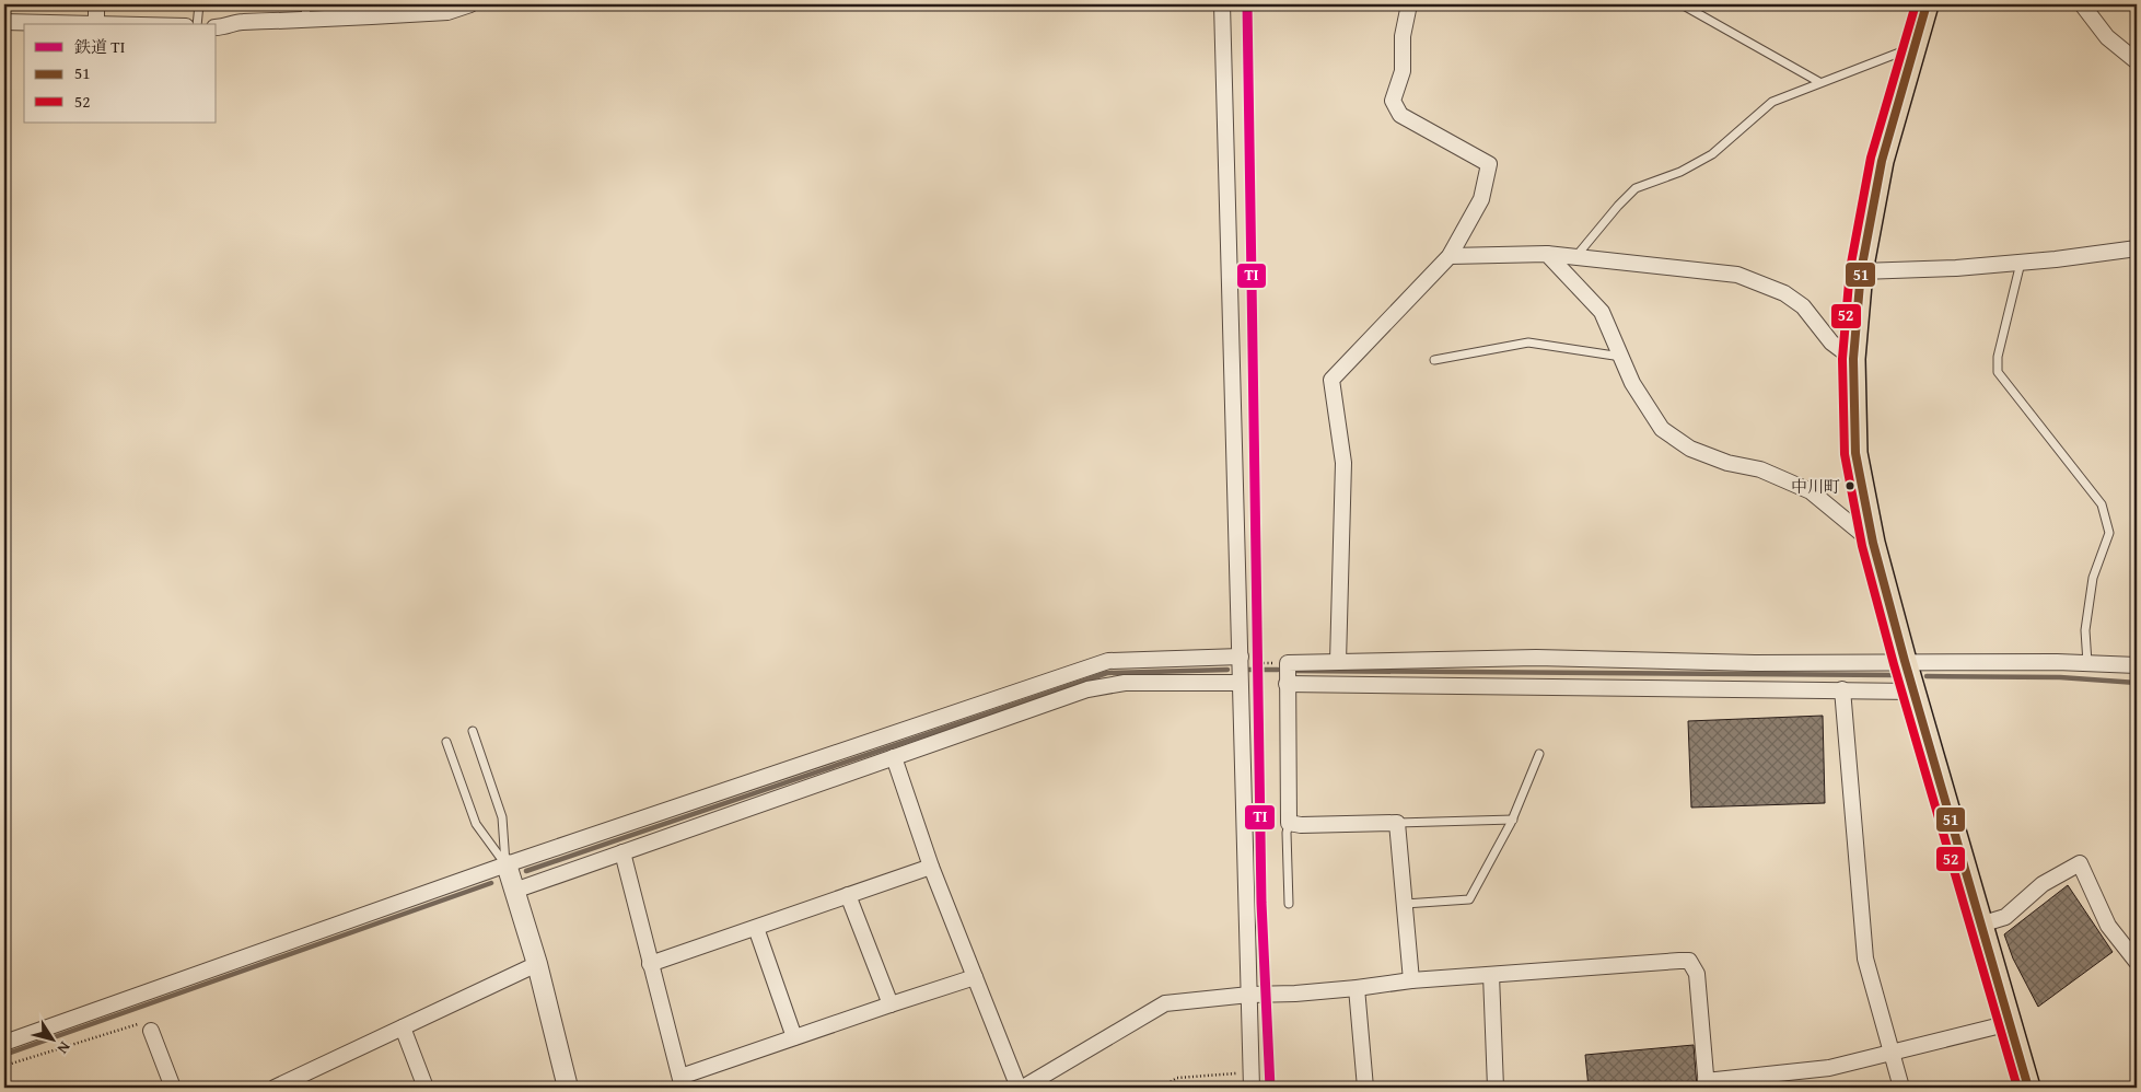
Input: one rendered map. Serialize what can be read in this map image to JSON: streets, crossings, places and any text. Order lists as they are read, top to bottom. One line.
{"places":["中川町"],"lines":["rail line TI","transit line 51","transit line 52"],"legend":["鉄道 TI","51","52"],"north":"bottom right"}
